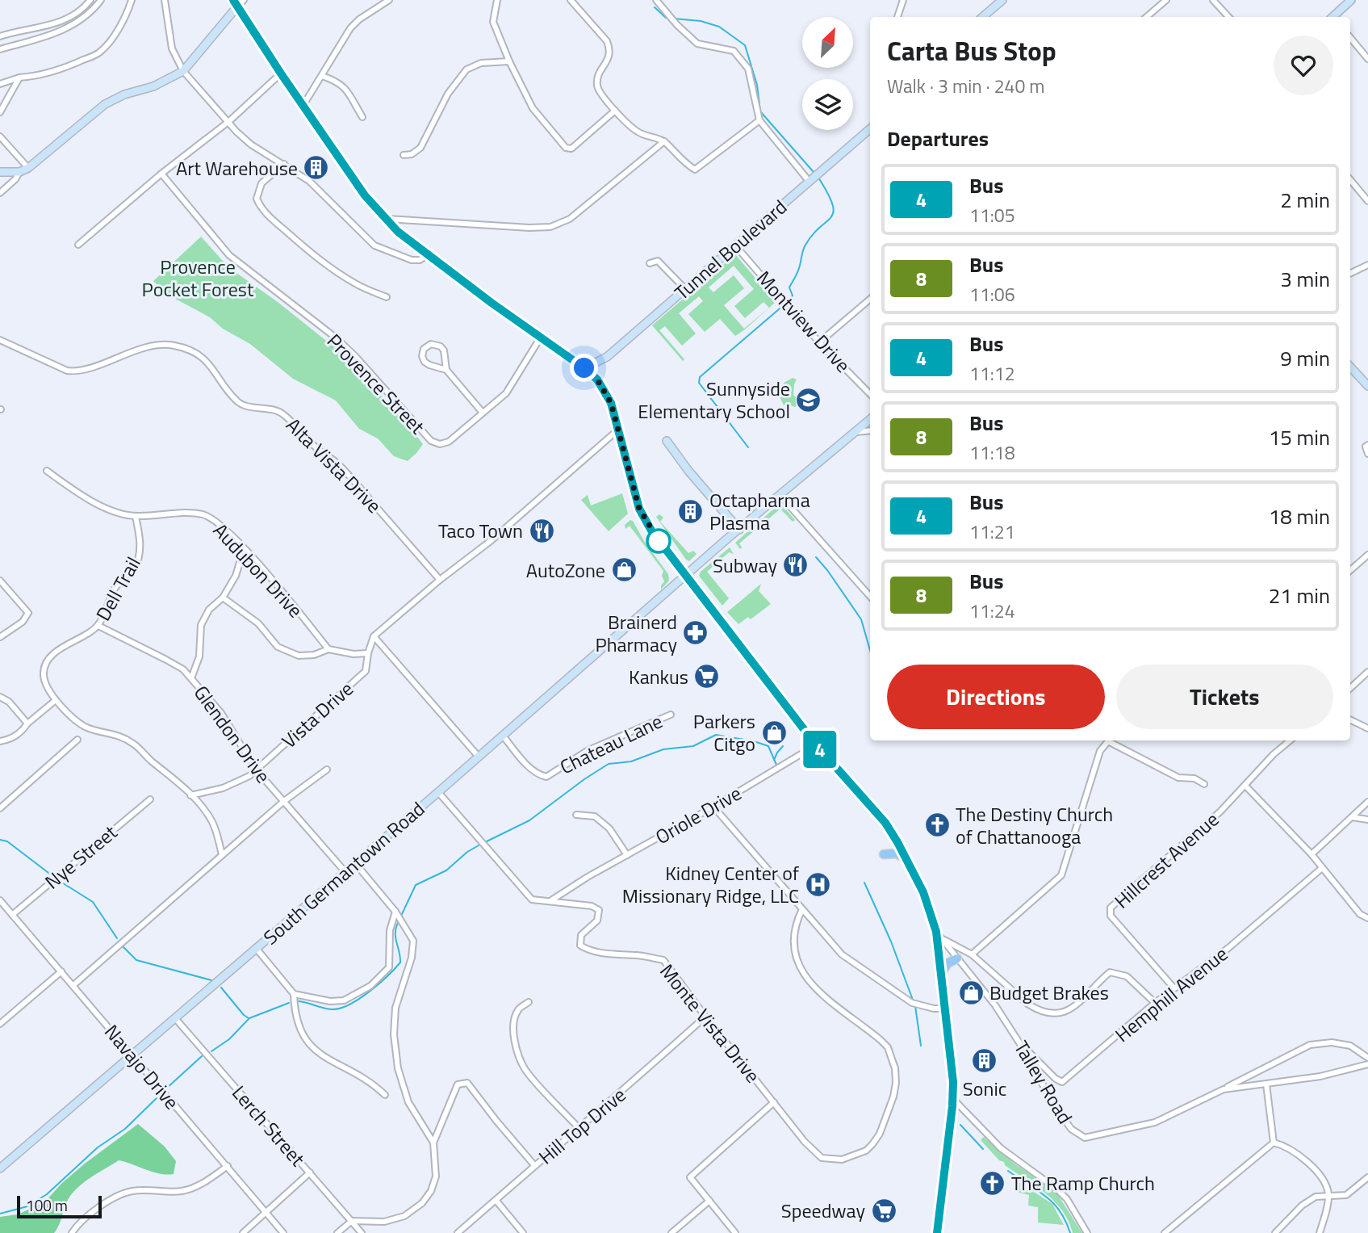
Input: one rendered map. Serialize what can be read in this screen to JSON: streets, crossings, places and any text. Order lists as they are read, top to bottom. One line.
{"streets":{"main road":["Tunnel Boulevard","South Germantown Road"],"street":["Montview Drive","Provence Street","Alta Vista Drive","Audubon Drive","Dell Trail","Vista Drive","Glendon Drive","Chateau Lane","Oriole Drive","Nye Street","Hillcrest Avenue","Hemphill Avenue","Monte Vista Drive","Navajo Drive","Talley Road","Lerch Street","Hill Top Drive"]},"crossings":[["Tunnel Boulevard","Montview Drive"],["Audubon Drive","Dell Trail"],["Dell Trail","Vista Drive"],["Dell Trail","Glendon Drive"],["Vista Drive","Glendon Drive"],["Glendon Drive","South Germantown Road"],["Chateau Lane","South Germantown Road"],["Oriole Drive","Monte Vista Drive"],["Nye Street","Navajo Drive"],["Hillcrest Avenue","Hemphill Avenue"],["South Germantown Road","Monte Vista Drive"],["South Germantown Road","Navajo Drive"],["South Germantown Road","Lerch Street"],["Hemphill Avenue","Talley Road"],["Monte Vista Drive","Hill Top Drive"]],"parks":["Provence Pocket Forest"],"places":{"building":["Art Warehouse","Octapharma Plasma","Sonic"],"school or university":["Sunnyside Elementary School"],"restaurant":["Taco Town","Subway"],"shop":["AutoZone","Parkers Citgo","Budget Brakes"],"pharmacy":["Brainerd Pharmacy"],"supermarket":["Kankus","Speedway"],"church":["The Destiny Church of Chattanooga","The Ramp Church"],"hospital":["Kidney Center of Missionary Ridge, LLC"]},"lines":["bus line 4"],"scale_bar":"100 m","north":"top right","page":{"on_map":"4","heading":[["Carta Bus Stop","Walk · 3 min · 240 m"],"Departures"],"list":[{"mark":"4","name":"Bus","note":"11:05","value":"2 min"},{"mark":"8","name":"Bus","note":"11:06","value":"3 min"},{"mark":"4","name":"Bus","note":"11:12","value":"9 min"},{"mark":"8","name":"Bus","note":"11:18","value":"15 min"},{"mark":"4","name":"Bus","note":"11:21","value":"18 min"},{"mark":"8","name":"Bus","note":"11:24","value":"21 min"}],"buttons":["Directions","Tickets"],"scale":"100 m"}}
